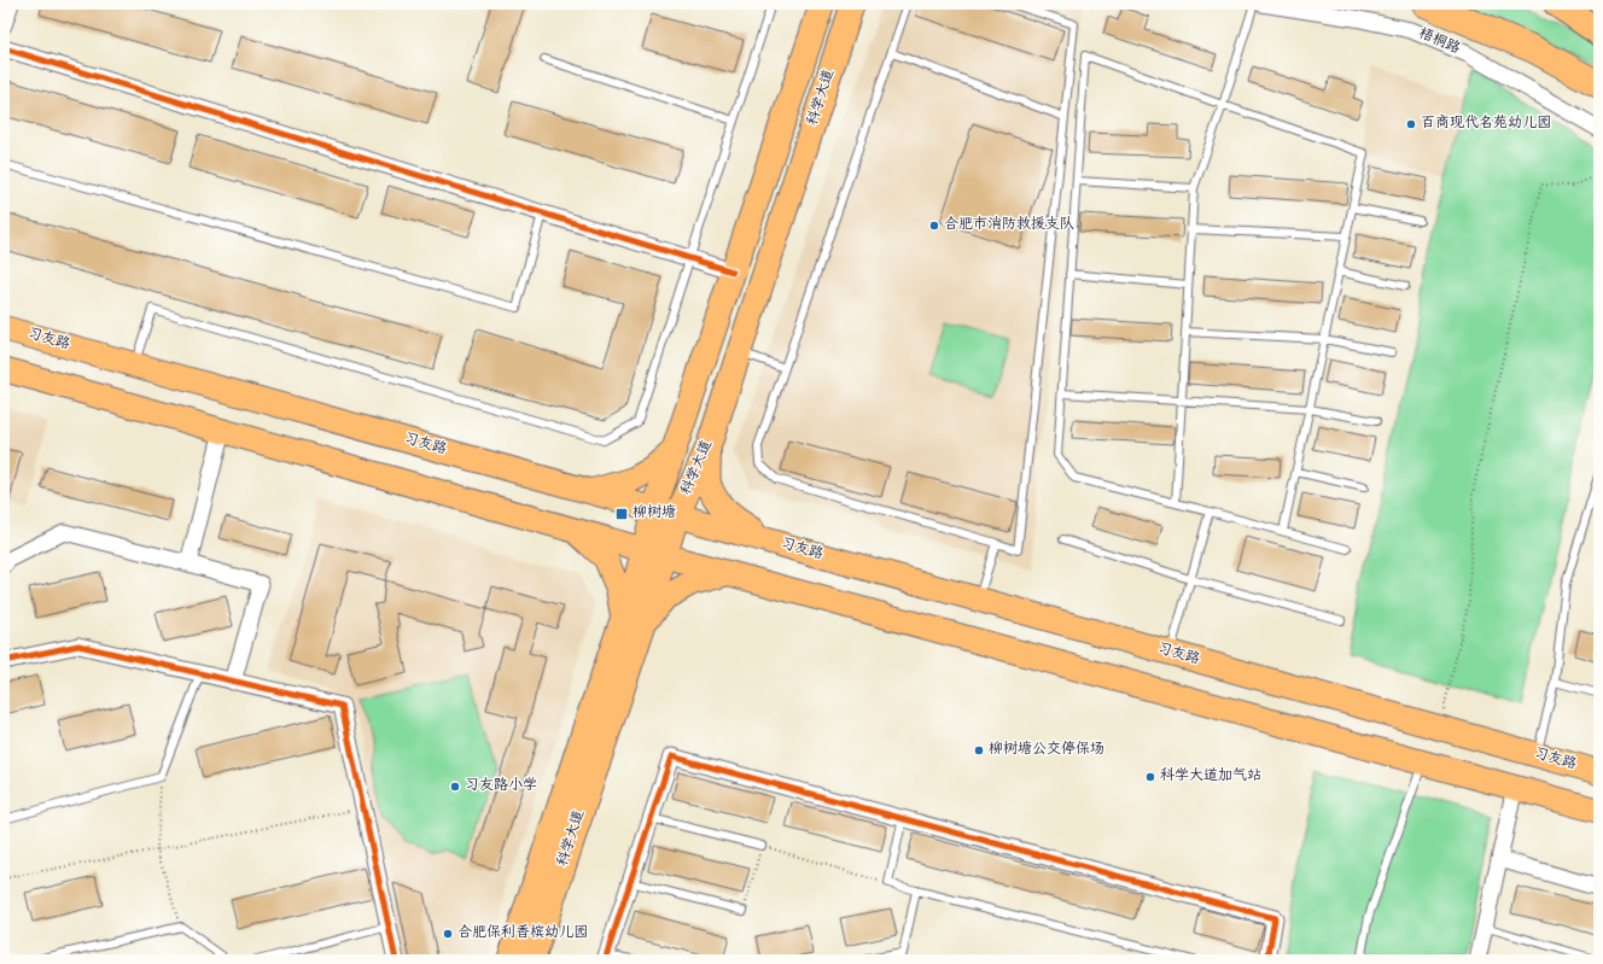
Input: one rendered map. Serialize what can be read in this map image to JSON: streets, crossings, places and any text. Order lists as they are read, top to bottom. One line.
{"streets":{"main road":["科学大道","习友路"],"street":["梧桐路"]},"crossings":[["科学大道","习友路"]],"places":{"other":["百商现代名苑幼儿园","合肥市消防救援支队","柳树塘公交停保场","科学大道加气站","习友路小学","合肥保利香槟幼儿园"],"transit":["柳树塘"]}}
